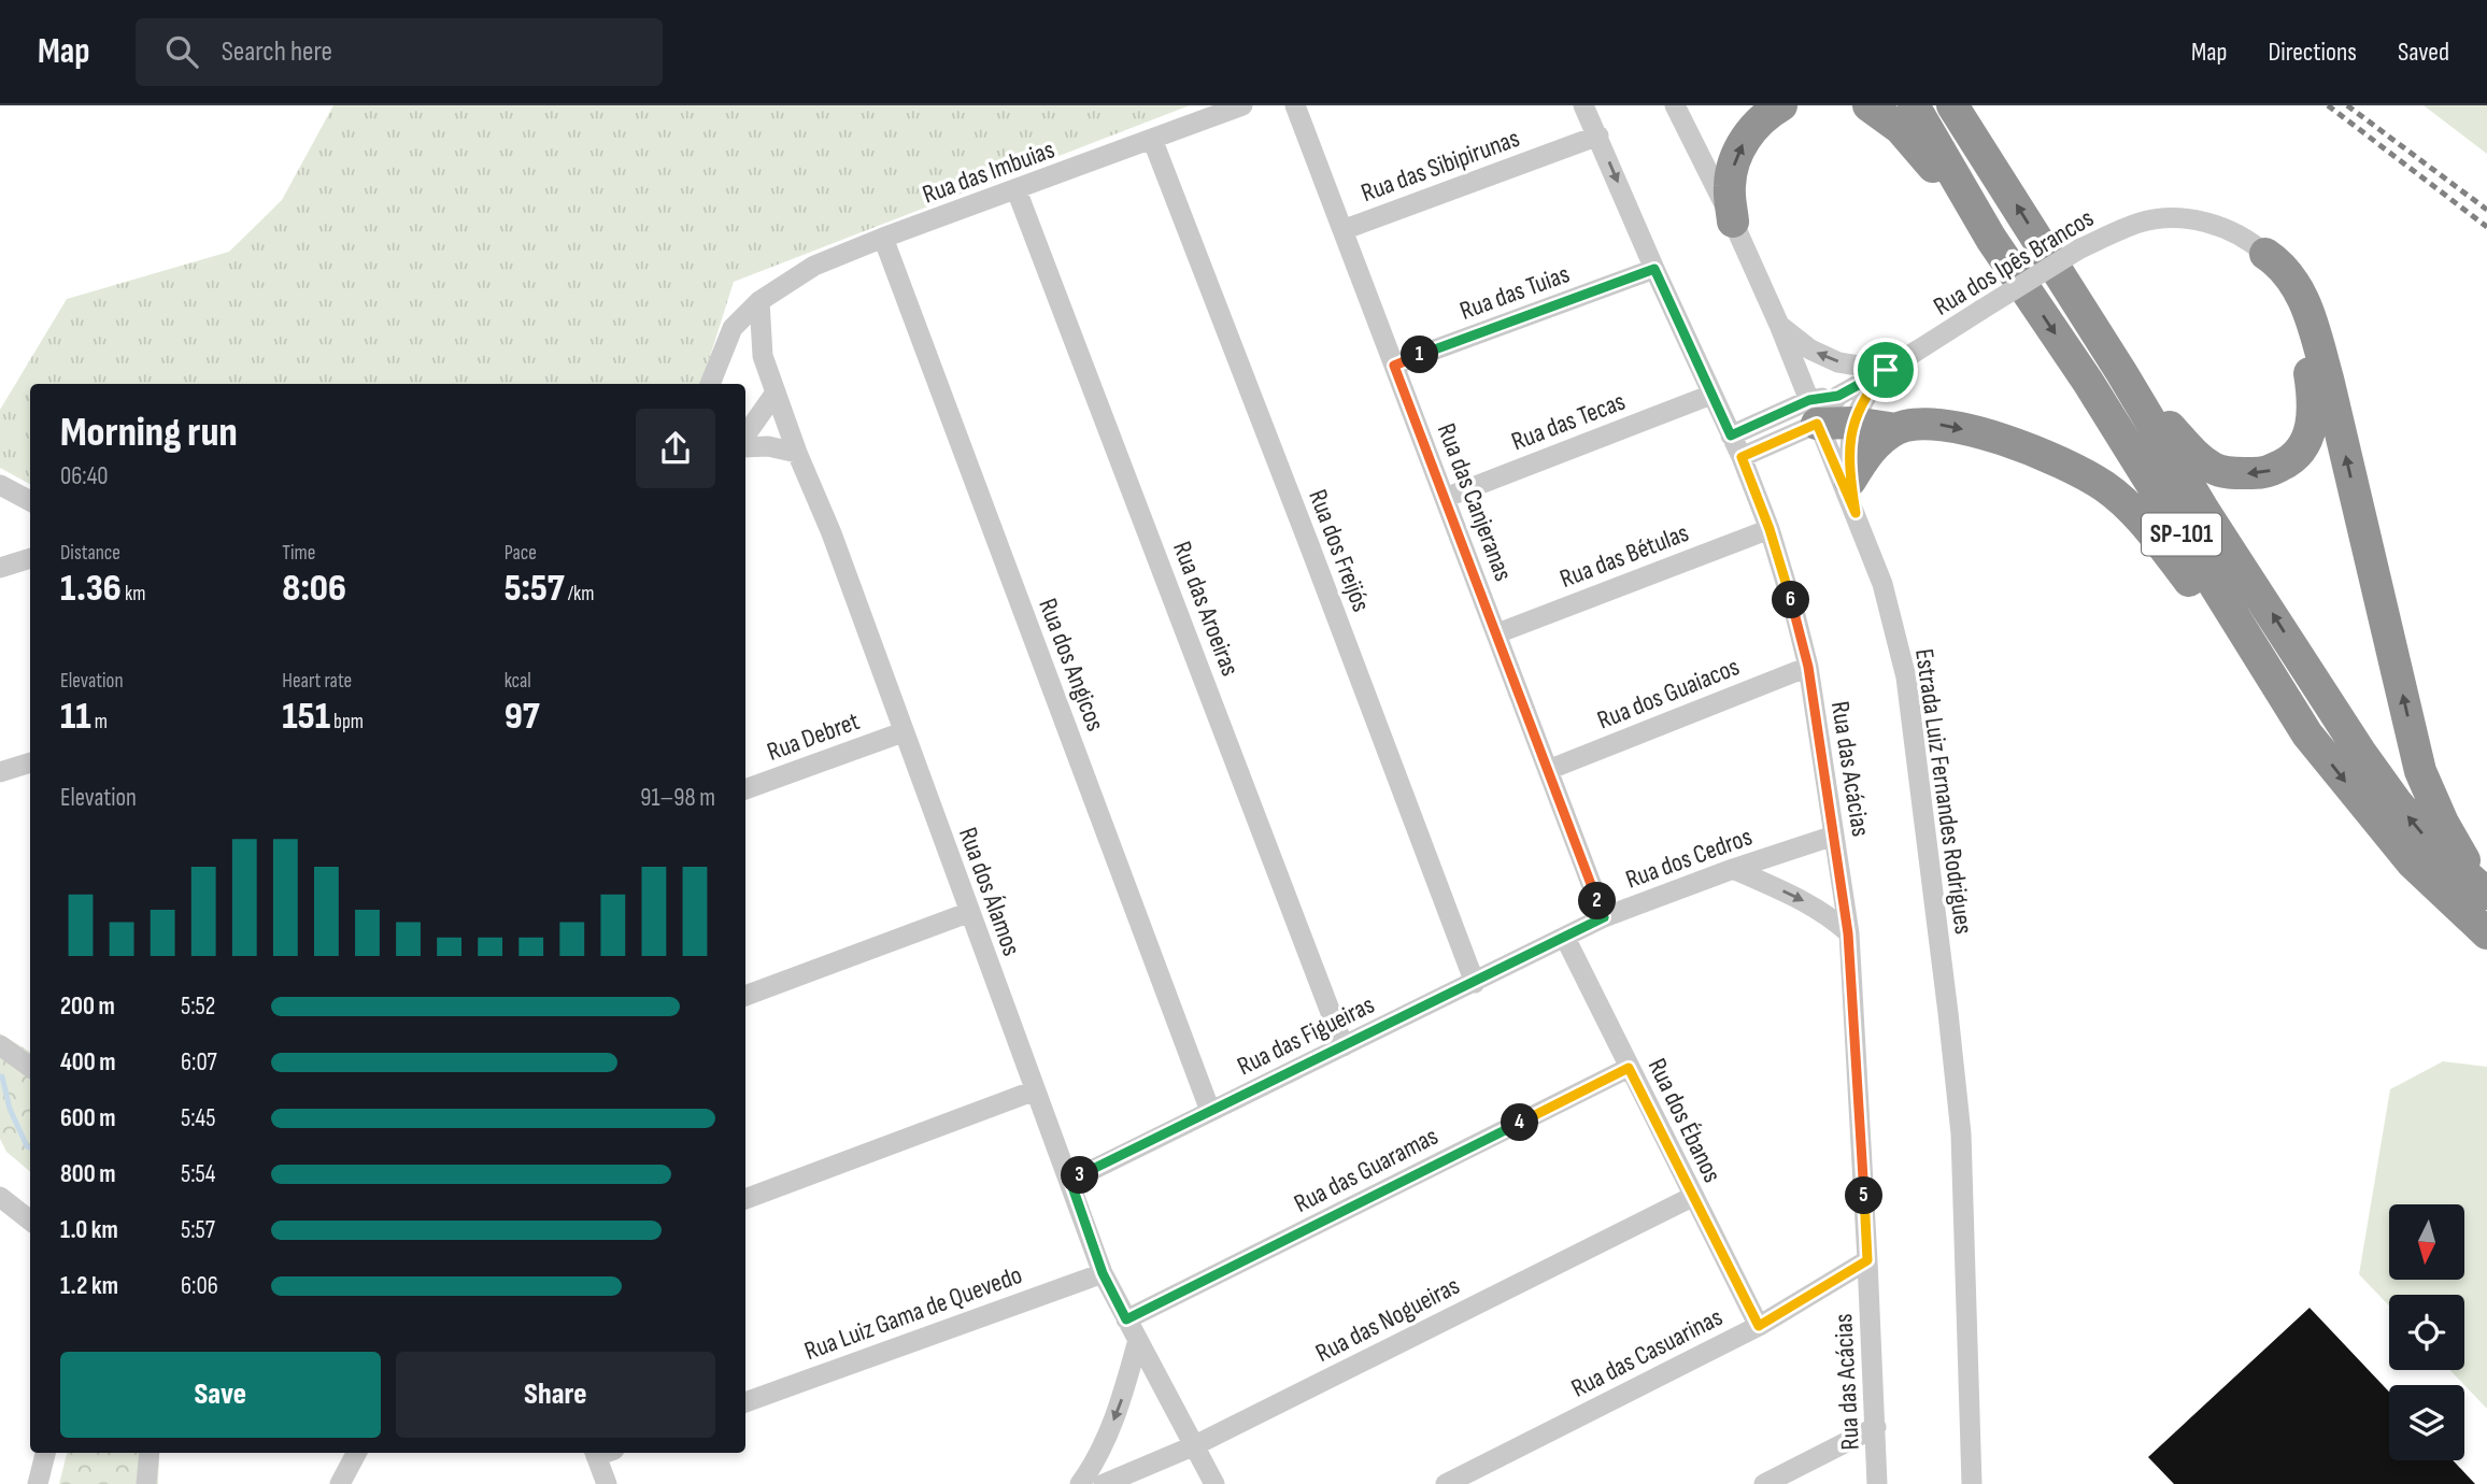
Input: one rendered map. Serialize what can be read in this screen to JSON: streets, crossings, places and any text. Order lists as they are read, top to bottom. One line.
{"streets":{"highway":["SP-101"],"street":["Rua das Sibipirunas","Rua das Imbuias","Rua dos Ipês Brancos","Rua das Tuias","Rua das Tecas","Rua das Canjeranas","Rua dos Freijós","Rua das Bétulas","Rua das Aroeiras","Rua dos Angicos","Rua dos Guaiacos","Rua Debret","Rua das Acácias","Estrada Luiz Fernandes Rodrigues","Rua dos Cedros","Rua dos Álamos","Rua das Figueiras","Rua dos Ébanos","Rua das Guaramas","Rua Luiz Gama de Quevedo","Rua das Nogueiras","Rua das Casuarinas"]},"crossings":[["Rua das Sibipirunas","Rua das Canjeranas"],["Rua das Sibipirunas","Rua das Acácias"],["Rua das Imbuias","Rua dos Freijós"],["Rua das Imbuias","Rua das Aroeiras"],["Rua das Imbuias","Rua dos Angicos"],["Rua das Imbuias","Rua dos Álamos"],["Rua das Tuias","Rua das Canjeranas"],["Rua das Tuias","Rua das Acácias"],["Rua das Tecas","Rua das Canjeranas"],["Rua das Tecas","Rua das Acácias"],["Rua das Canjeranas","Rua das Bétulas"],["Rua das Canjeranas","Rua dos Guaiacos"],["Rua das Canjeranas","Rua dos Cedros"],["Rua dos Freijós","Rua das Figueiras"],["Rua das Bétulas","Rua das Acácias"],["Rua das Aroeiras","Rua das Figueiras"],["Rua dos Angicos","Rua das Figueiras"],["Rua dos Guaiacos","Rua das Acácias"],["Rua Debret","Rua dos Álamos"],["Rua das Acácias","Rua dos Cedros"],["Rua das Acácias","Rua das Casuarinas"],["Rua dos Cedros","Rua das Figueiras"],["Rua dos Cedros","Rua dos Ébanos"],["Rua dos Álamos","Rua das Figueiras"],["Rua dos Álamos","Rua das Guaramas"],["Rua dos Álamos","Rua Luiz Gama de Quevedo"],["Rua dos Álamos","Rua das Nogueiras"],["Rua das Figueiras","Rua dos Ébanos"],["Rua dos Ébanos","Rua das Guaramas"],["Rua dos Ébanos","Rua das Nogueiras"],["Rua dos Ébanos","Rua das Casuarinas"]],"north":"bottom","page":{"header":"Map","search":"Search here","nav":["Map","Directions","Saved"],"pins":["1","6","2","4","3","5"],"heading":["Morning run","06:40"],"stats":[["Distance","1.36 km"],["Time","8:06"],["Pace","5:57 /km"],["Elevation","11 m"],["Heart rate","151 bpm"],["kcal","97"]],"chart":["Elevation","91–98 m"],"list":[{"name":"200 m","note":"5:52"},{"name":"400 m","note":"6:07"},{"name":"600 m","note":"5:45"},{"name":"800 m","note":"5:54"},{"name":"1.0 km","note":"5:57"},{"name":"1.2 km","note":"6:06"}],"buttons":["Save","Share"]}}
